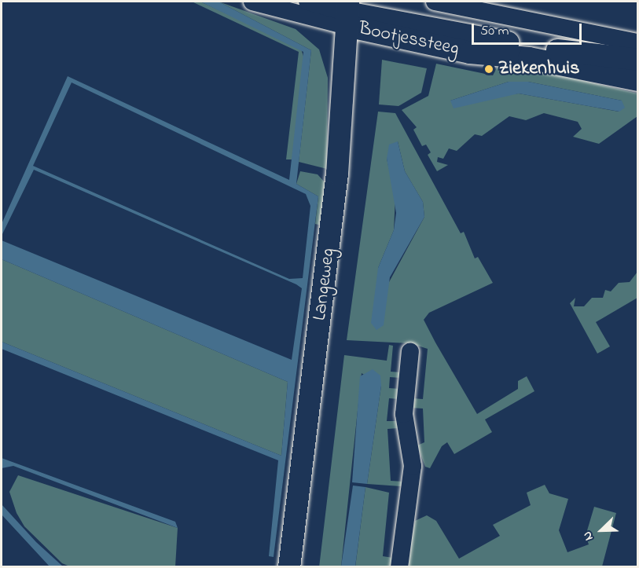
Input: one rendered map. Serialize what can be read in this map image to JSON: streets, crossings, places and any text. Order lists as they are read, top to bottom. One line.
{"streets":{"main road":["Bootjessteeg","Langeweg"]},"crossings":[["Bootjessteeg","Langeweg"]],"places":["Ziekenhuis"],"scale_bar":"50 m","north":"bottom left"}
